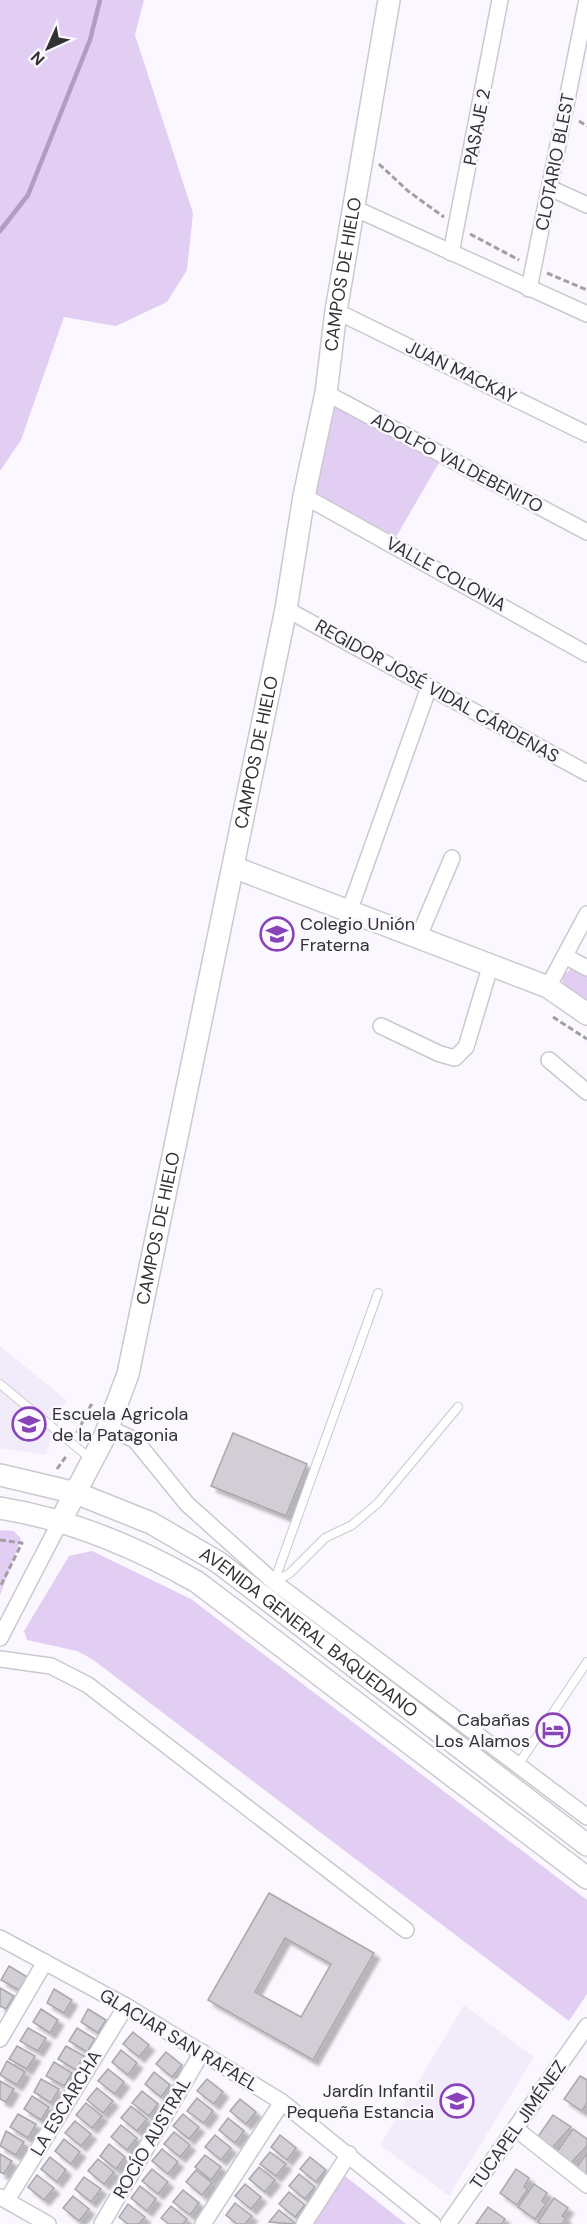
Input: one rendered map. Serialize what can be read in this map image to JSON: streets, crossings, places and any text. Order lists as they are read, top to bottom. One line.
{"streets":{"street":["PASAJE 2","CLOTARIO BLEST","CAMPOS DE HIELO","JUAN MACKAY","ADOLFO VALDEBENITO","VALLE COLONIA","REGIDOR JOSÉ VIDAL CÁRDENAS","AVENIDA GENERAL BAQUEDANO","GLACIAR SAN RAFAEL","LA ESCARCHA","TUCAPEL JIMÉNEZ","ROCÍO AUSTRAL"]},"crossings":[["CAMPOS DE HIELO","JUAN MACKAY"],["CAMPOS DE HIELO","ADOLFO VALDEBENITO"],["CAMPOS DE HIELO","VALLE COLONIA"],["CAMPOS DE HIELO","REGIDOR JOSÉ VIDAL CÁRDENAS"],["CAMPOS DE HIELO","AVENIDA GENERAL BAQUEDANO"],["GLACIAR SAN RAFAEL","LA ESCARCHA"],["GLACIAR SAN RAFAEL","ROCÍO AUSTRAL"]],"places":{"school or university":["Colegio Unión Fraterna","Escuela Agricola de la Patagonia","Jardín Infantil Pequeña Estancia"],"hotel":["Cabañas Los Alamos"]},"north":"bottom left"}
